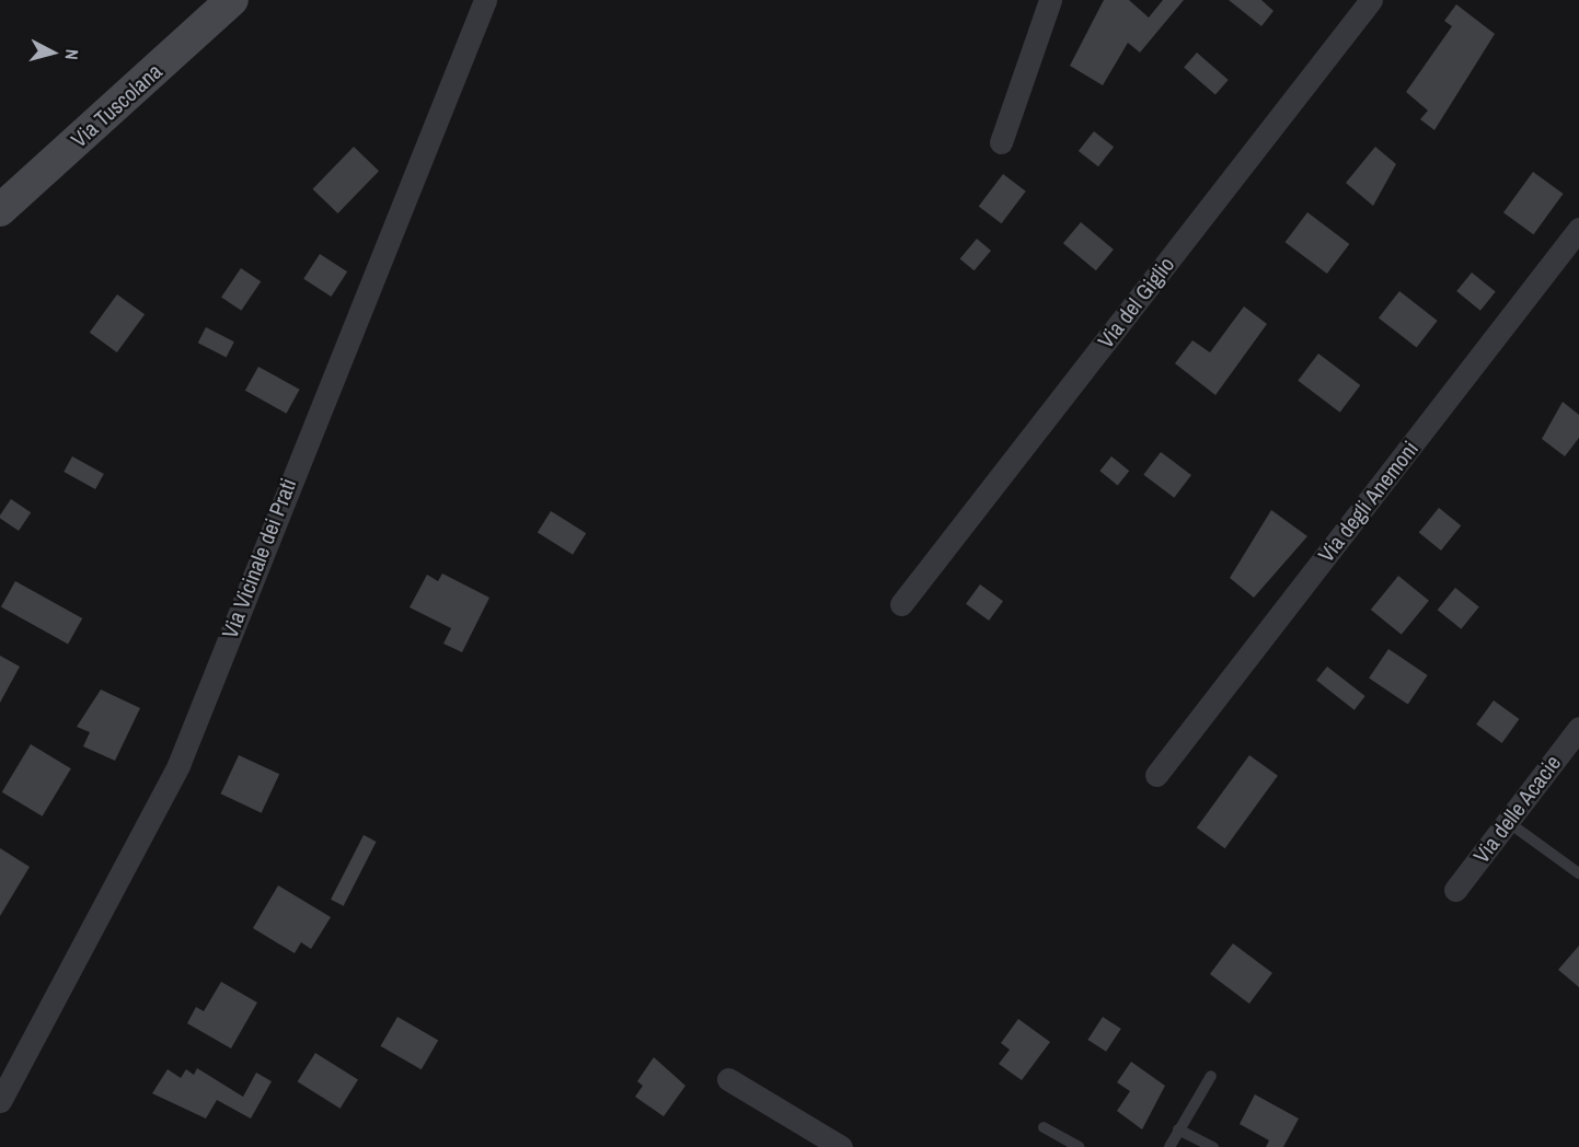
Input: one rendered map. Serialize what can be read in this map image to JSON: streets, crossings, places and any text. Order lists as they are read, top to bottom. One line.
{"streets":{"main road":["Via Tuscolana"],"street":["Via del Giglio","Via degli Anemoni","Via Vicinale dei Prati","Via delle Acacie"]},"north":"right"}
